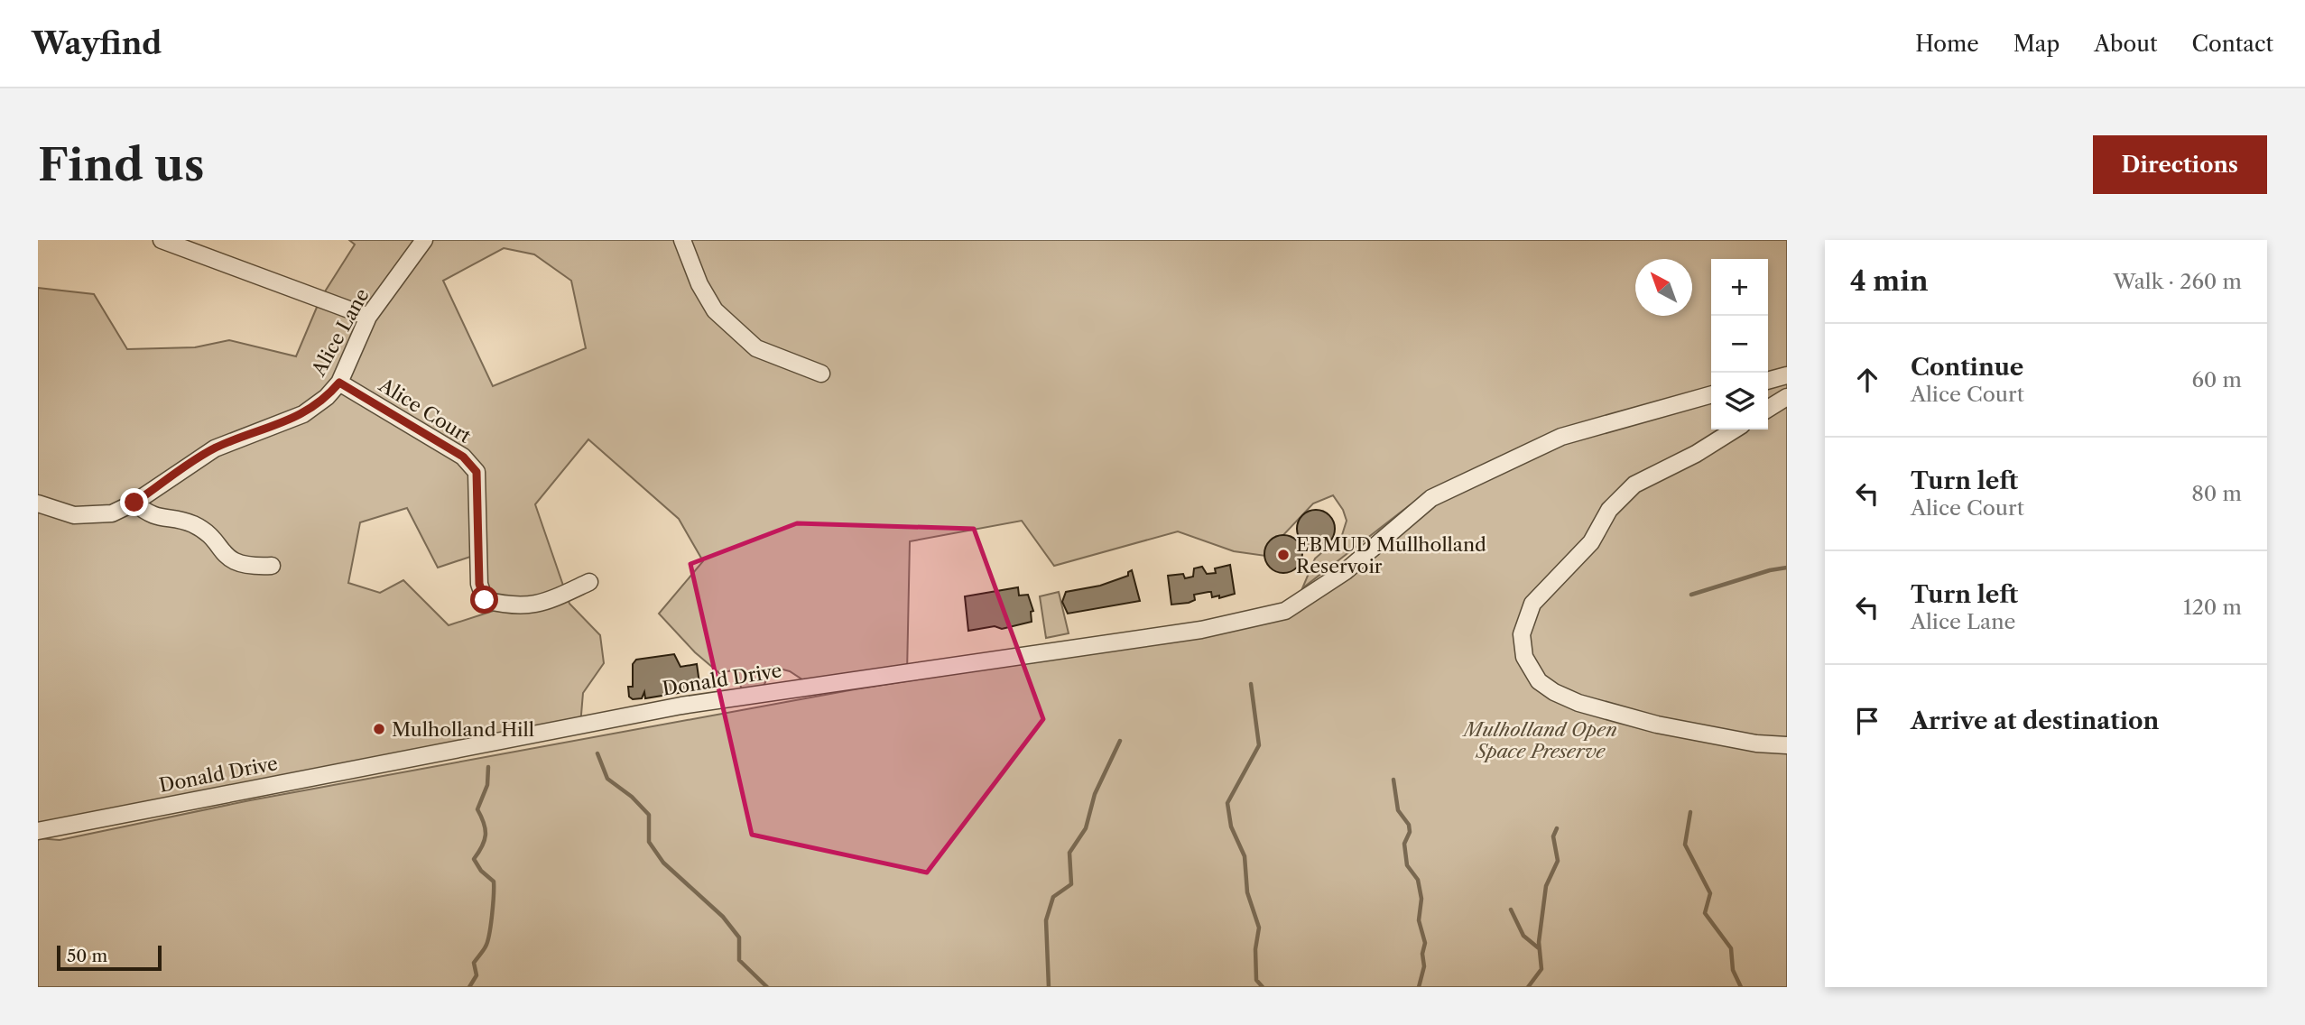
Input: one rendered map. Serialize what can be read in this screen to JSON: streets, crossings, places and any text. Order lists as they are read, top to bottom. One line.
{"streets":{"street":["Alice Lane","Alice Court","Donald Drive"]},"crossings":[["Alice Lane","Alice Court"]],"parks":["Mulholland Open Space Preserve"],"places":["EBMUD Mullholland Reservoir","Mulholland Hill"],"scale_bar":"50 m","north":"top left","page":{"header":"Wayfind","nav":["Home","Map","About","Contact"],"buttons":"Directions","title":"Find us","heading":["4 min","Walk · 260 m"],"map_buttons":["+","−"],"list":[["Continue","Alice Court","60 m"],["Turn left","Alice Court","80 m"],["Turn left","Alice Lane","120 m"],"Arrive at destination"],"scale":"50 m"}}
